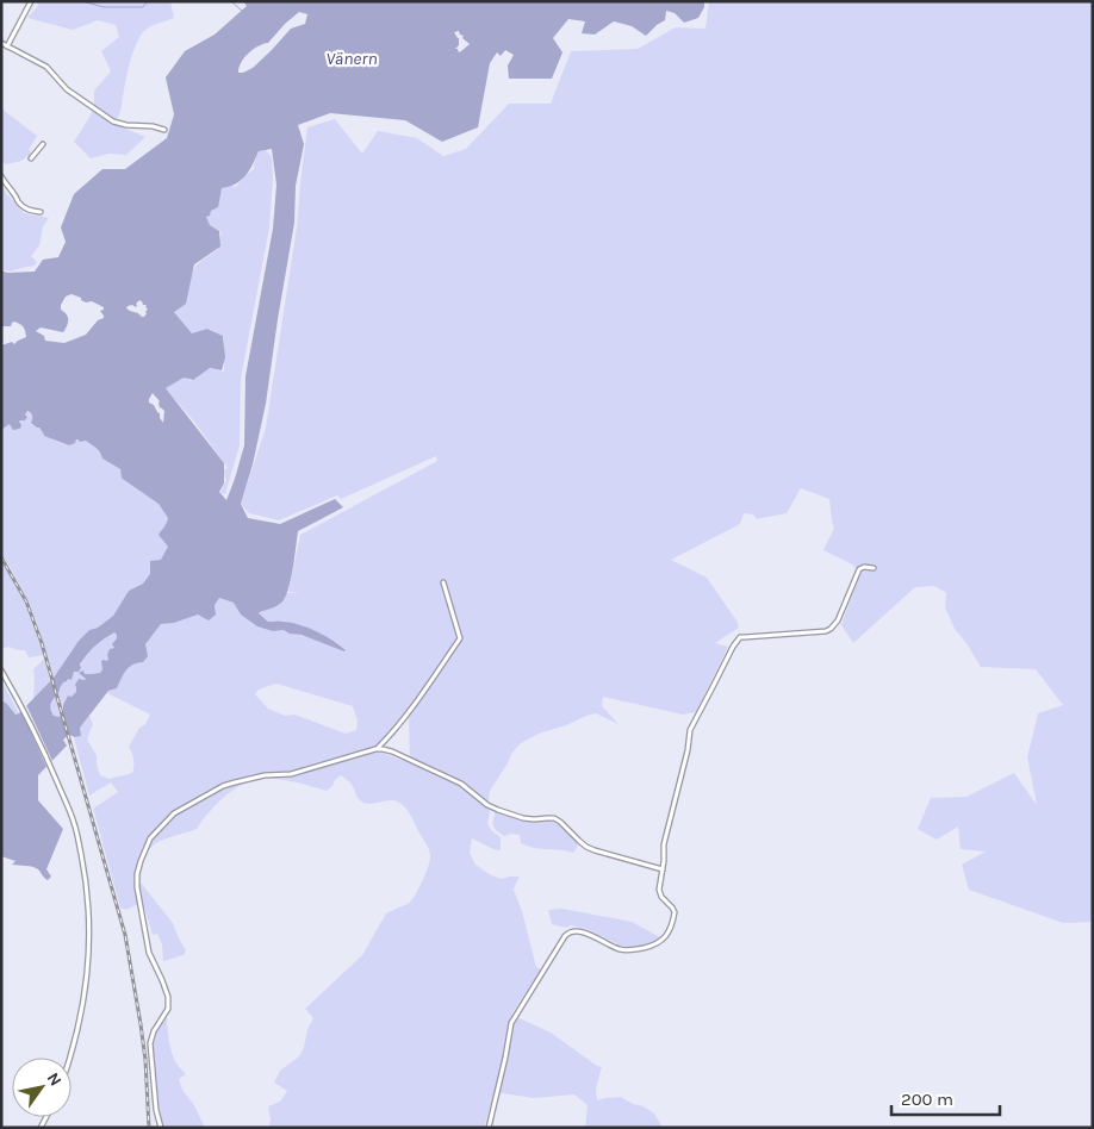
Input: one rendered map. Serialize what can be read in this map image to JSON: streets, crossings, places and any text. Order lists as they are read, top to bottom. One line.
{"water":["Vänern"],"scale_bar":"200 m","north":"top right"}
